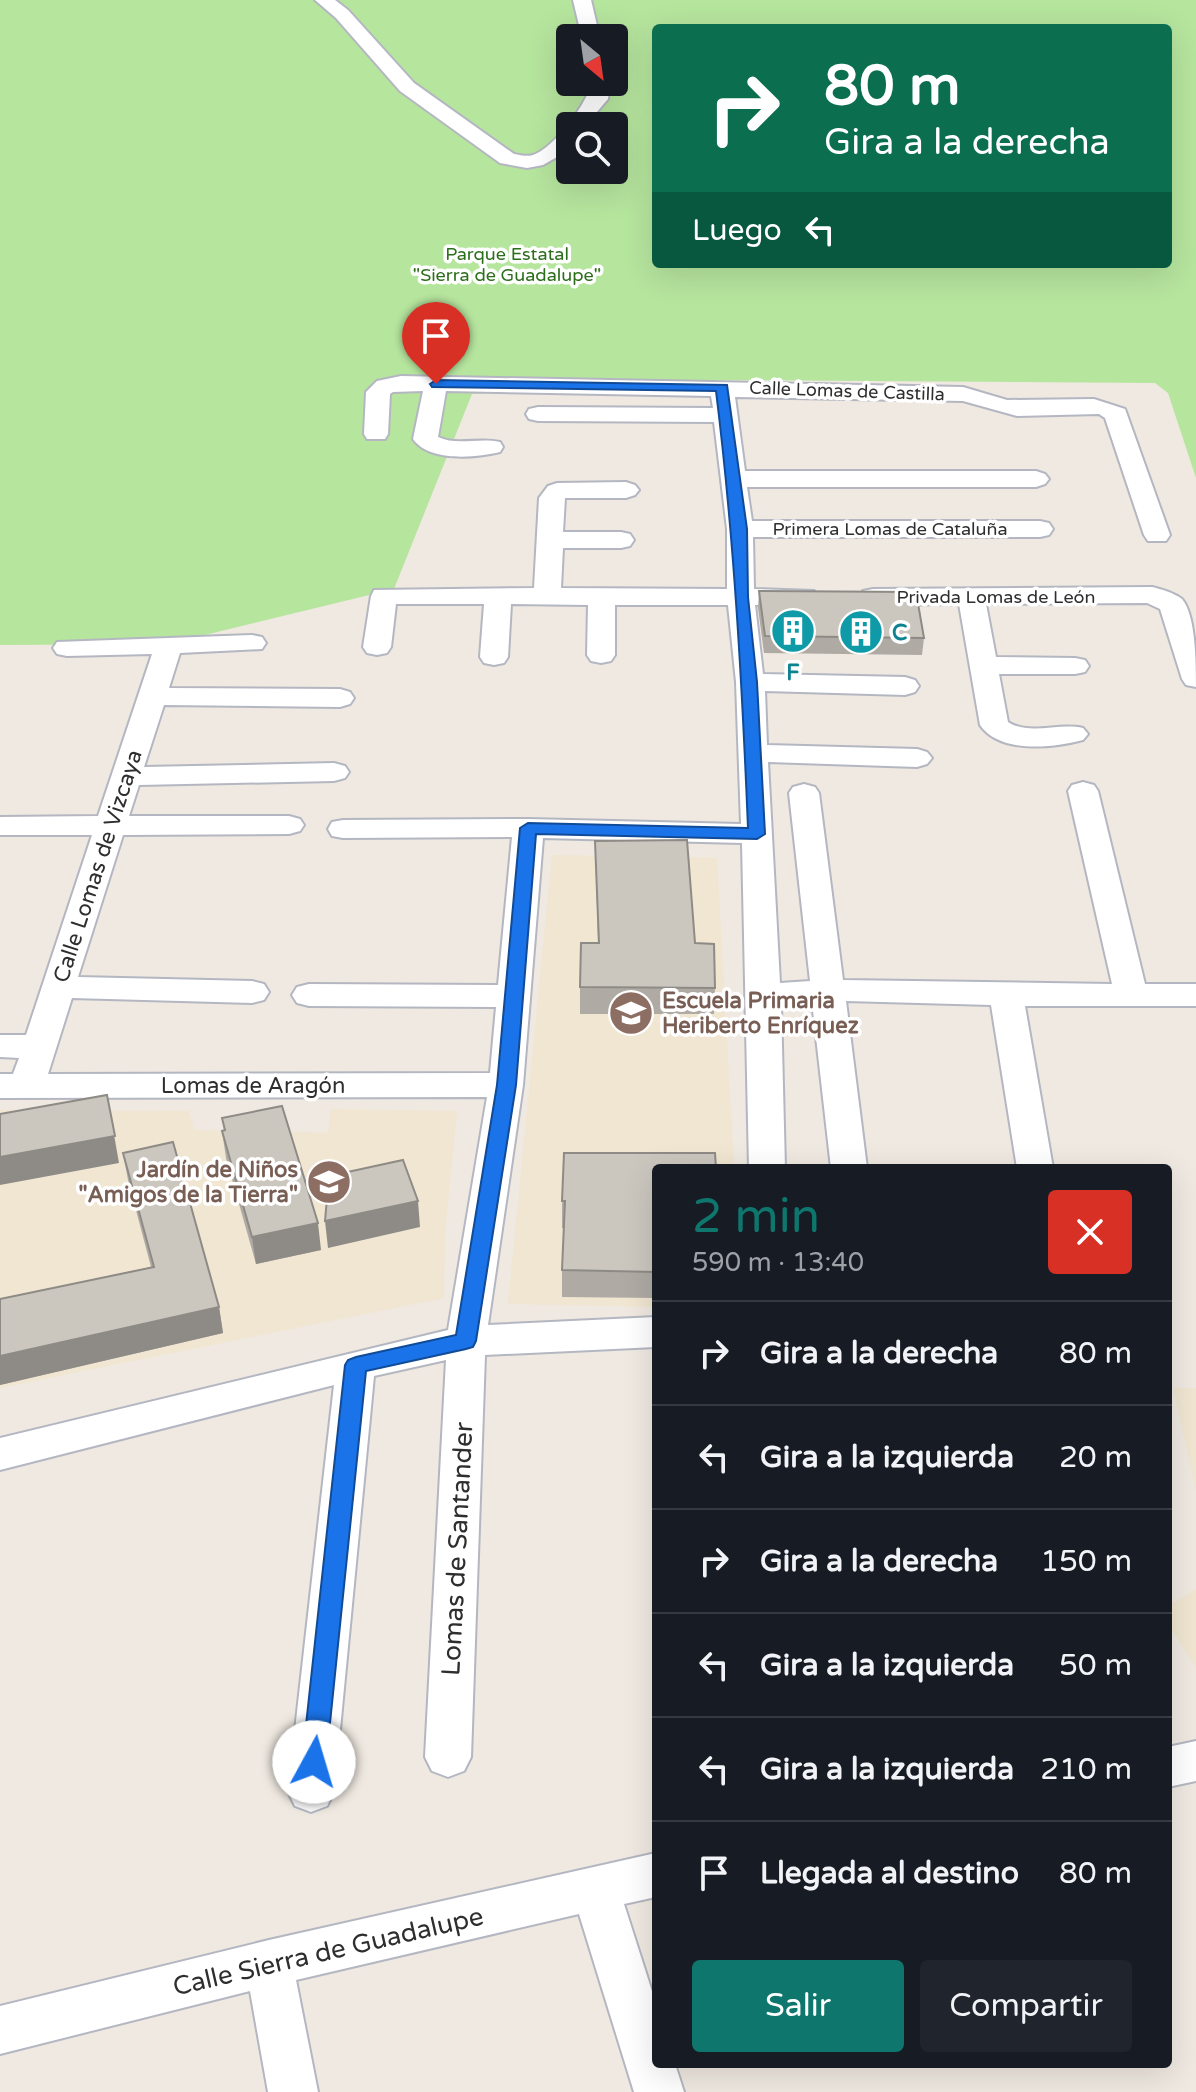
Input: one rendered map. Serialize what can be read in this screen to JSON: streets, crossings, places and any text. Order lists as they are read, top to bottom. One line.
{"streets":{"street":["Calle Lomas de Castilla","Primera Lomas de Cataluña","Privada Lomas de León","Calle Lomas de Vizcaya","Lomas de Aragón","Lomas de Santander","Calle Sierra de Guadalupe"]},"crossings":[["Calle Lomas de Vizcaya","Lomas de Aragón"],["Lomas de Aragón","Lomas de Santander"]],"parks":["Parque Estatal \"Sierra de Guadalupe\""],"places":{"building":["F","C"],"school or university":["Escuela Primaria Heriberto Enríquez","Jardín de Niños \"Amigos de la Tierra\""]},"north":"bottom right","page":{"turn":["80 m","Gira a la derecha"],"then":"Luego","heading":["2 min","590 m · 13:40"],"list":[{"name":"Gira a la derecha","value":"80 m"},{"name":"Gira a la izquierda","value":"20 m"},{"name":"Gira a la derecha","value":"150 m"},{"name":"Gira a la izquierda","value":"50 m"},{"name":"Gira a la izquierda","value":"210 m"},{"name":"Llegada al destino","value":"80 m"}],"buttons":["Salir","Compartir"]}}
